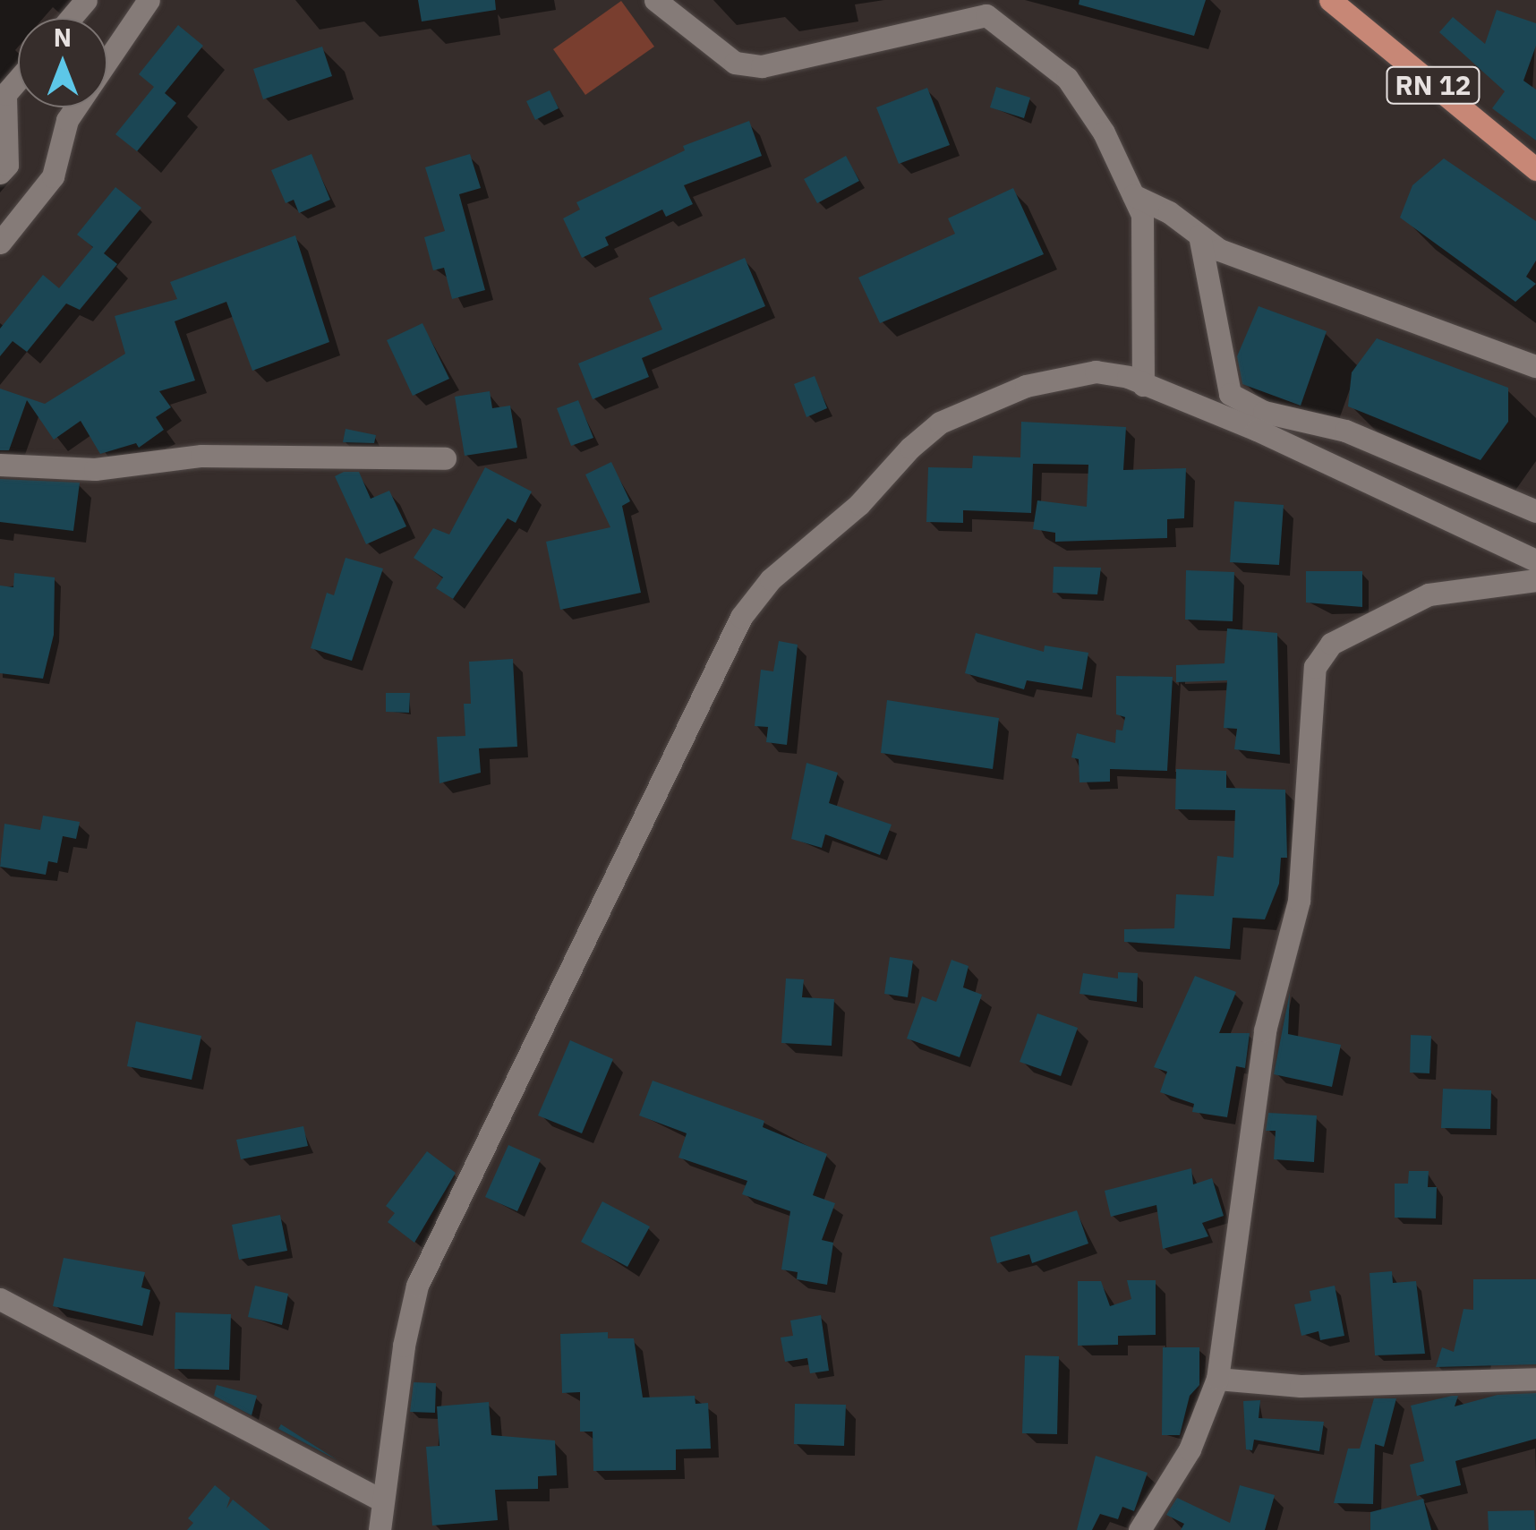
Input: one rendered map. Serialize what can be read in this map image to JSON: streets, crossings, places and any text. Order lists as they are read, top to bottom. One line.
{"streets":{"main road":["RN 12"]},"north":"top"}
